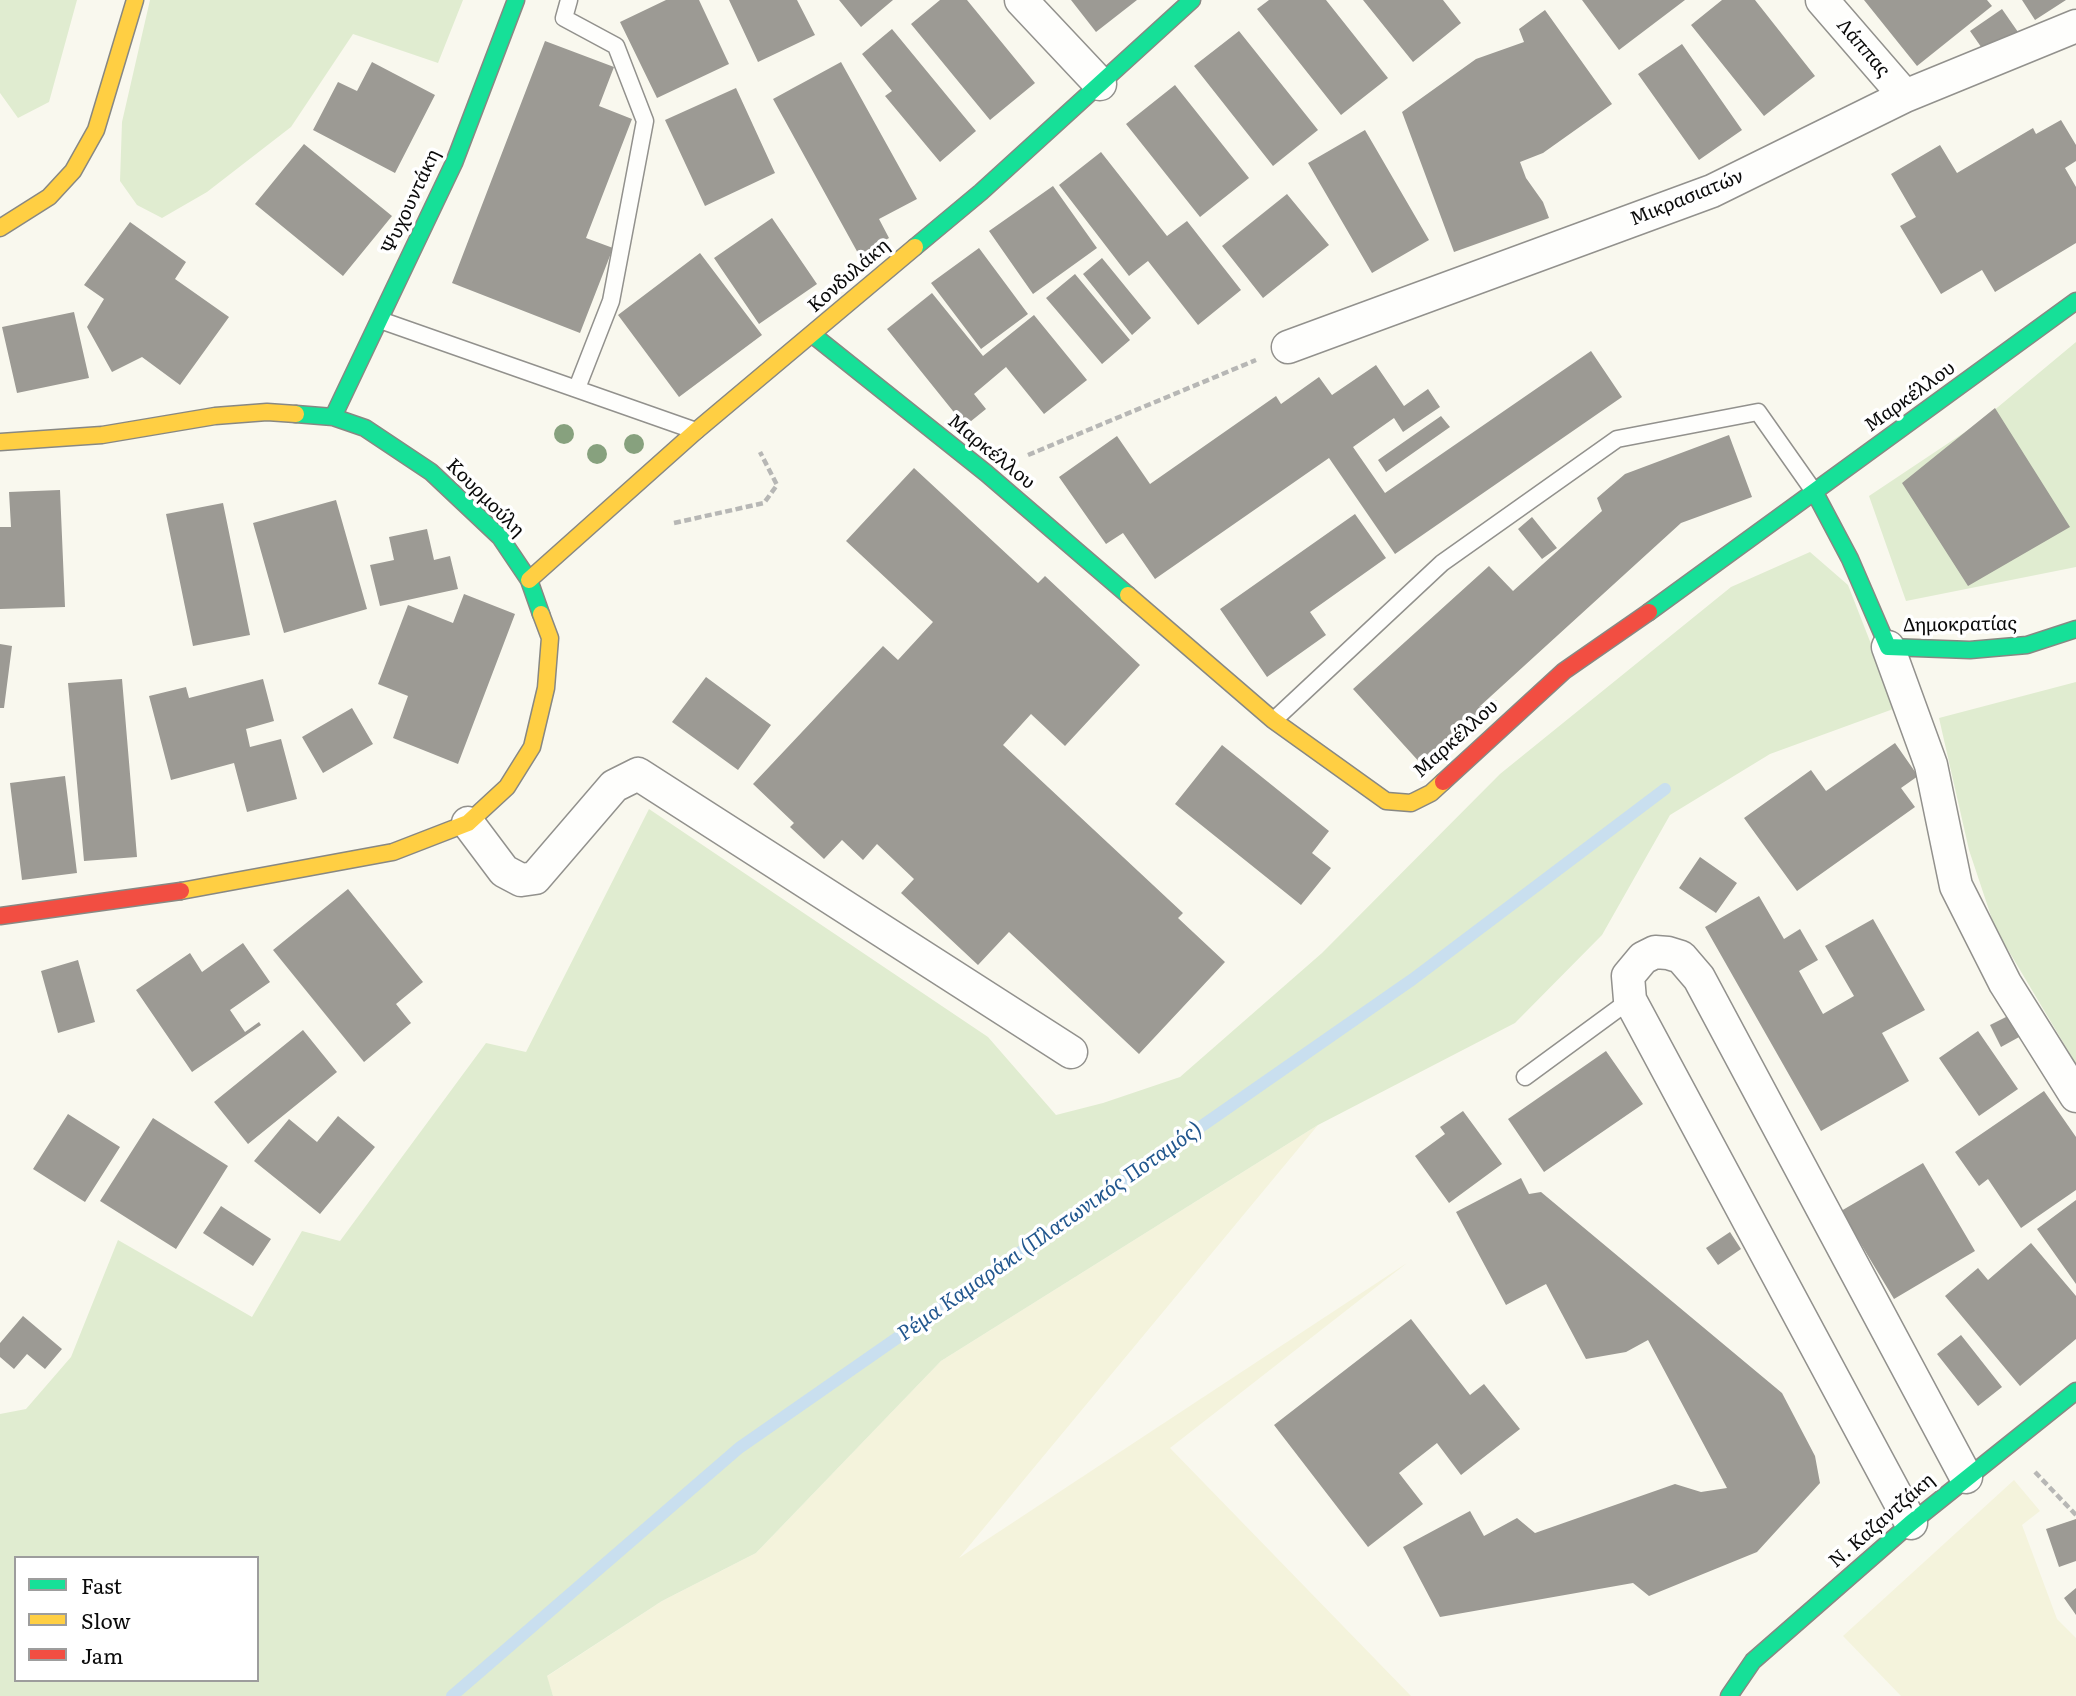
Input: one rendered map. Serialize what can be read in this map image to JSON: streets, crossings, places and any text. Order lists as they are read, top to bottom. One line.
{"streets":{"main road":["Ψυχουντάκη","Κονδυλάκη","Μαρκέλλου","Κουρμούλη","Δημοκρατίας","Ν. Καζαντζάκη"],"street":["Λάππας","Μικρασιατών"]},"crossings":[["Λάππας","Μικρασιατών"],["Ψυχουντάκη","Κουρμούλη"],["Κονδυλάκη","Μαρκέλλου"],["Κονδυλάκη","Κουρμούλη"],["Μαρκέλλου","Δημοκρατίας"]],"water":["Ρέμα Καμαράκι (Πλατωνικός Ποταμός)"],"legend":["Fast","Slow","Jam"]}
